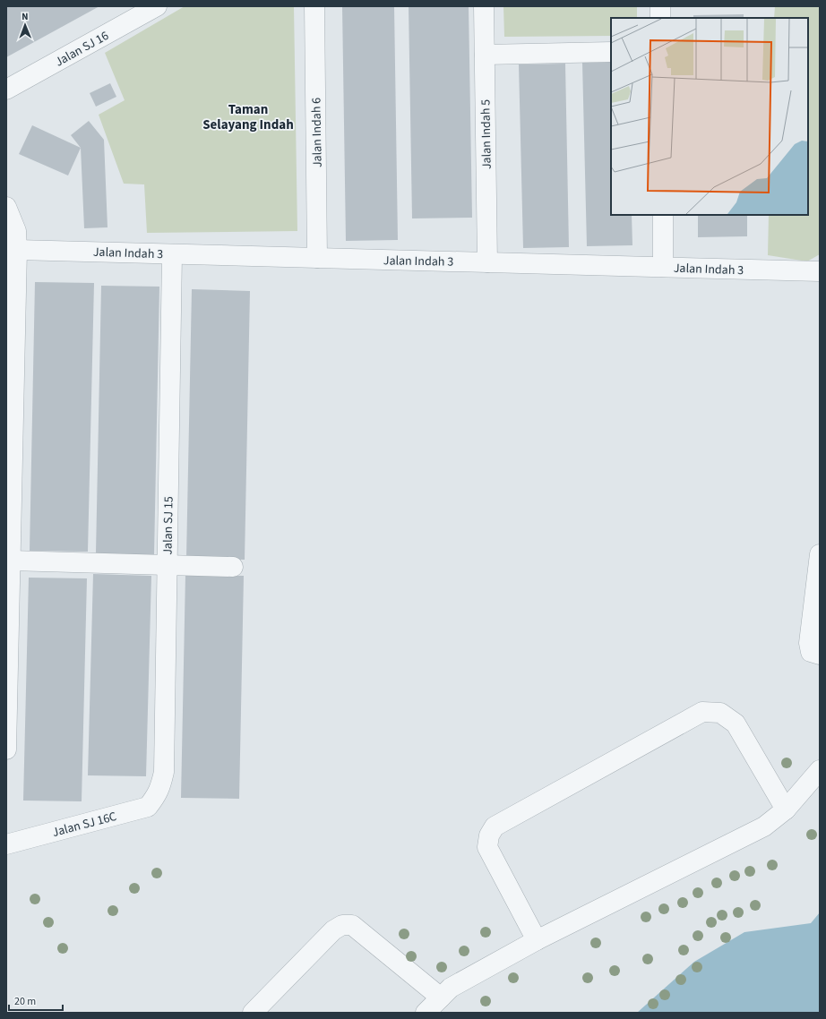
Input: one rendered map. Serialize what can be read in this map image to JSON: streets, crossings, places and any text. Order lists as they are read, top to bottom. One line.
{"streets":{"street":["Jalan SJ 16","Jalan Indah 6","Jalan Indah 5","Jalan Indah 3","Jalan SJ 15","Jalan SJ 16C"]},"crossings":[["Jalan Indah 6","Jalan Indah 3"],["Jalan Indah 5","Jalan Indah 3"],["Jalan Indah 3","Jalan SJ 15"],["Jalan SJ 15","Jalan SJ 16C"]],"districts":["Taman Selayang Indah"],"scale_bar":"20 m","north":"top"}
